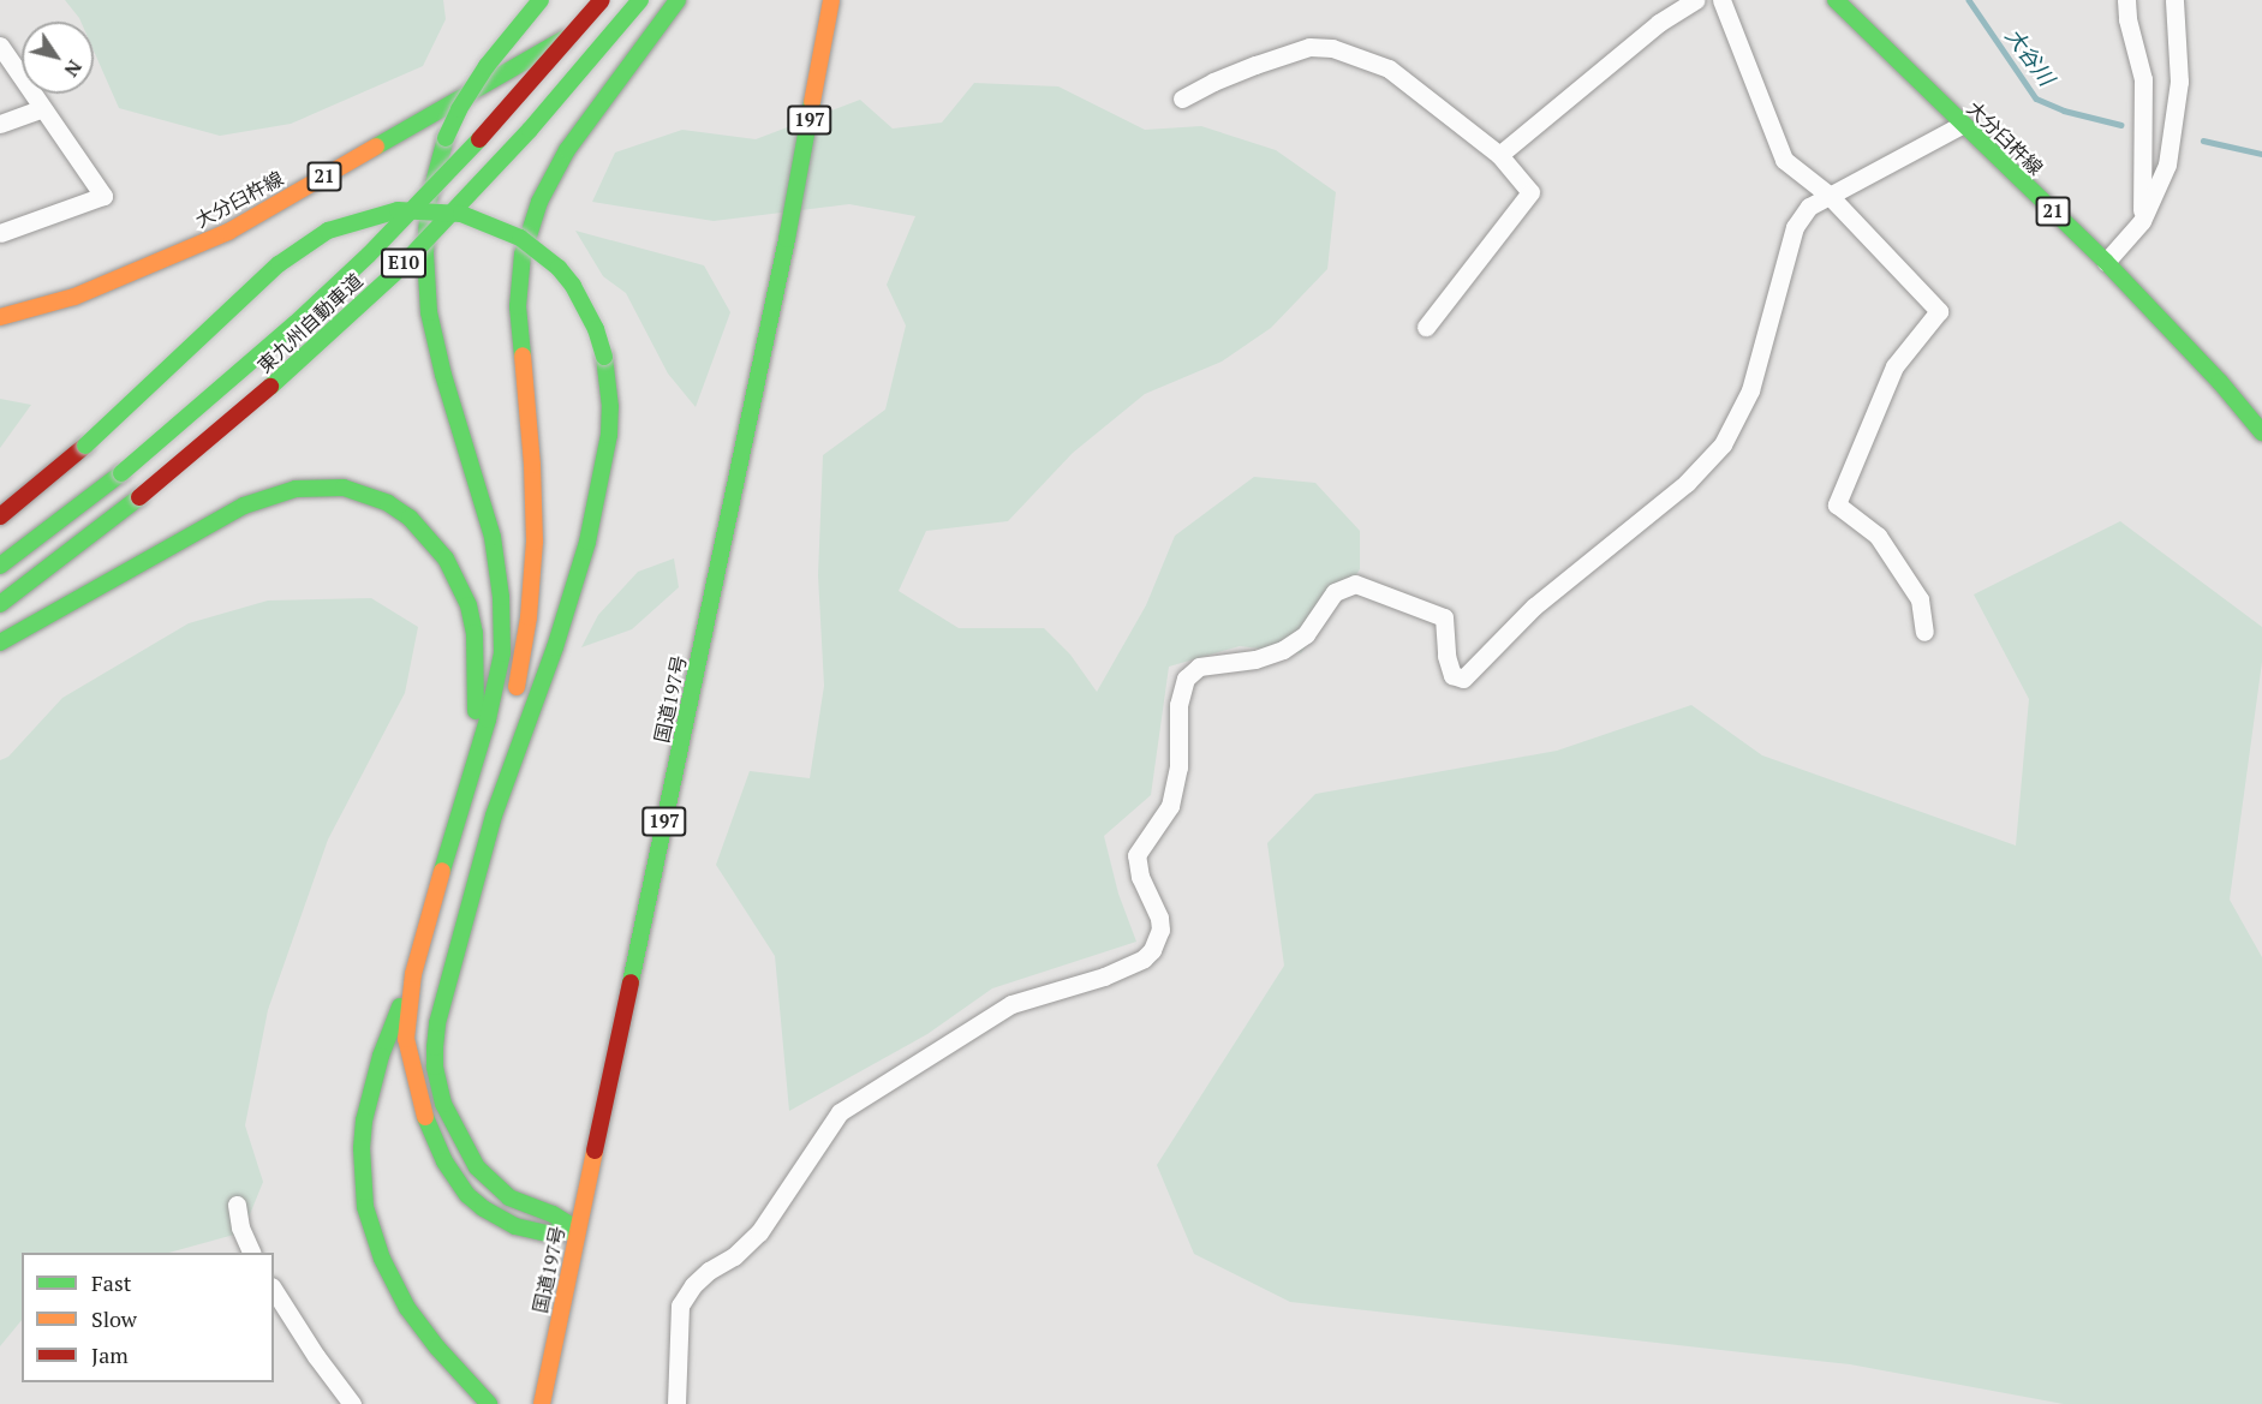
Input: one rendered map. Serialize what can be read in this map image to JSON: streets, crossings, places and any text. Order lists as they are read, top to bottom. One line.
{"streets":{"main road":["197","大分臼杵線","21","E10","東九州自動車道","国道197号"]},"water":["大谷川"],"legend":["Fast","Slow","Jam"],"north":"bottom right"}
